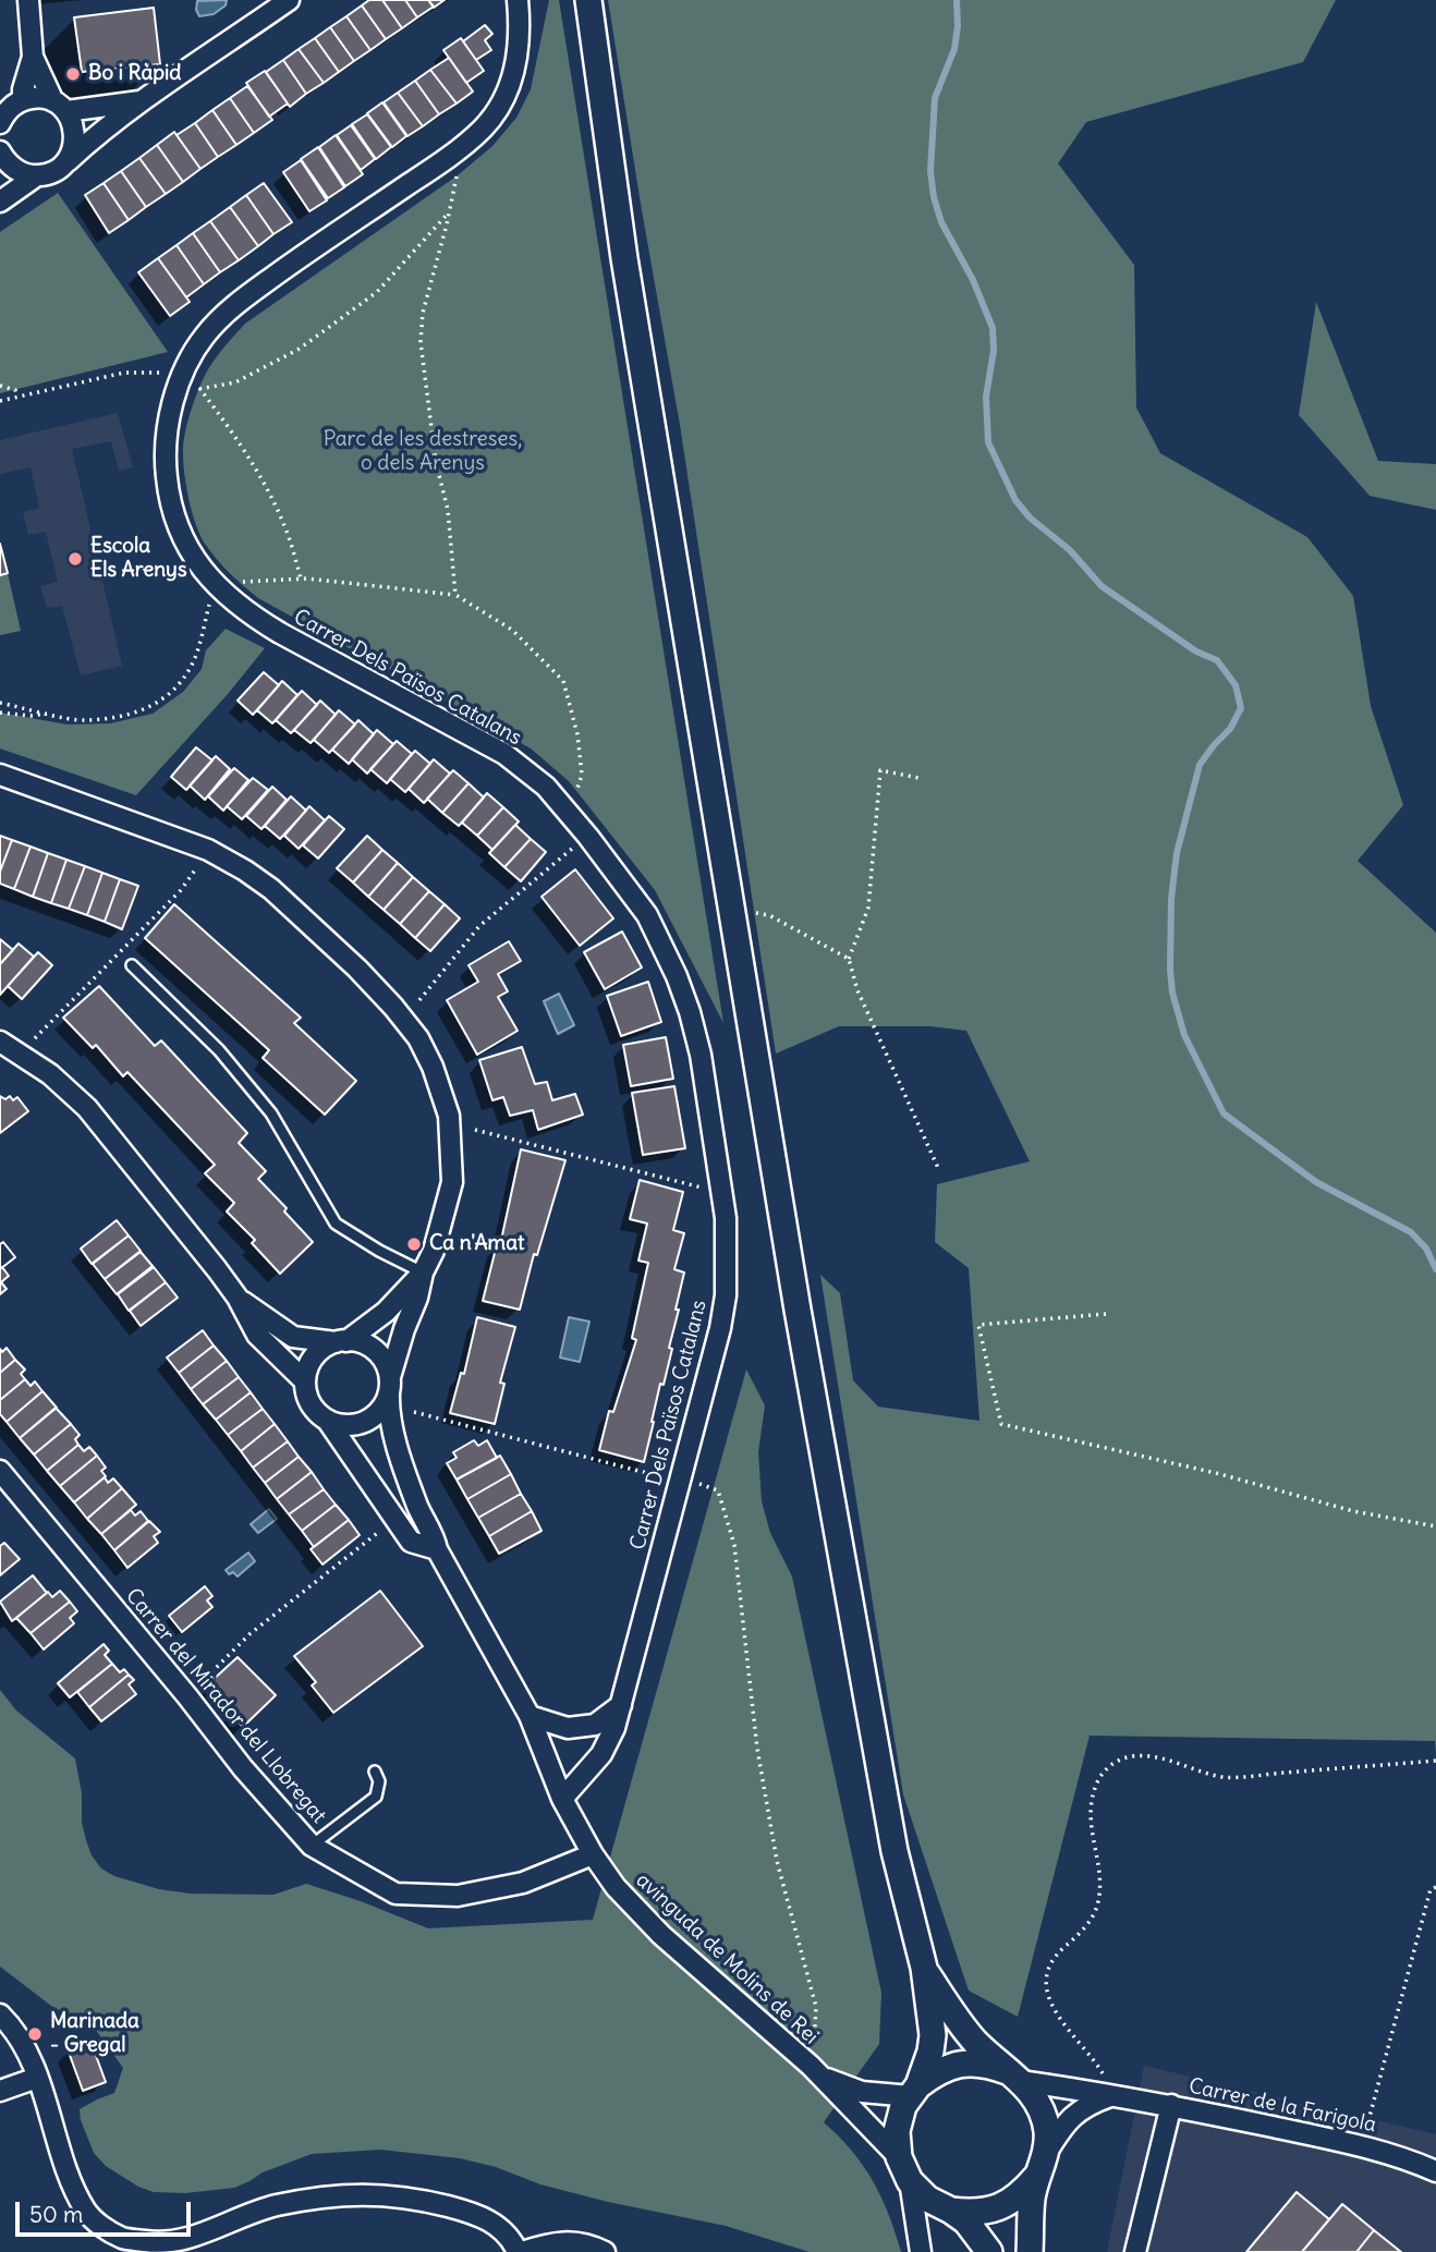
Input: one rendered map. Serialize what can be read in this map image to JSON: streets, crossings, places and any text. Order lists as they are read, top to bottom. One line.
{"streets":{"street":["Carrer Dels Països Catalans","Carrer del Mirador del Llobregat","avinguda de Molins de Rei","Carrer de la Farigola"]},"crossings":[["Carrer Dels Països Catalans","avinguda de Molins de Rei"],["Carrer del Mirador del Llobregat","avinguda de Molins de Rei"],["avinguda de Molins de Rei","Carrer de la Farigola"]],"parks":["Parc de les destreses, o dels Arenys"],"places":["Bo i Ràpid","Escola Els Arenys","Ca n'Amat","Marinada - Gregal"],"scale_bar":"50 m"}
